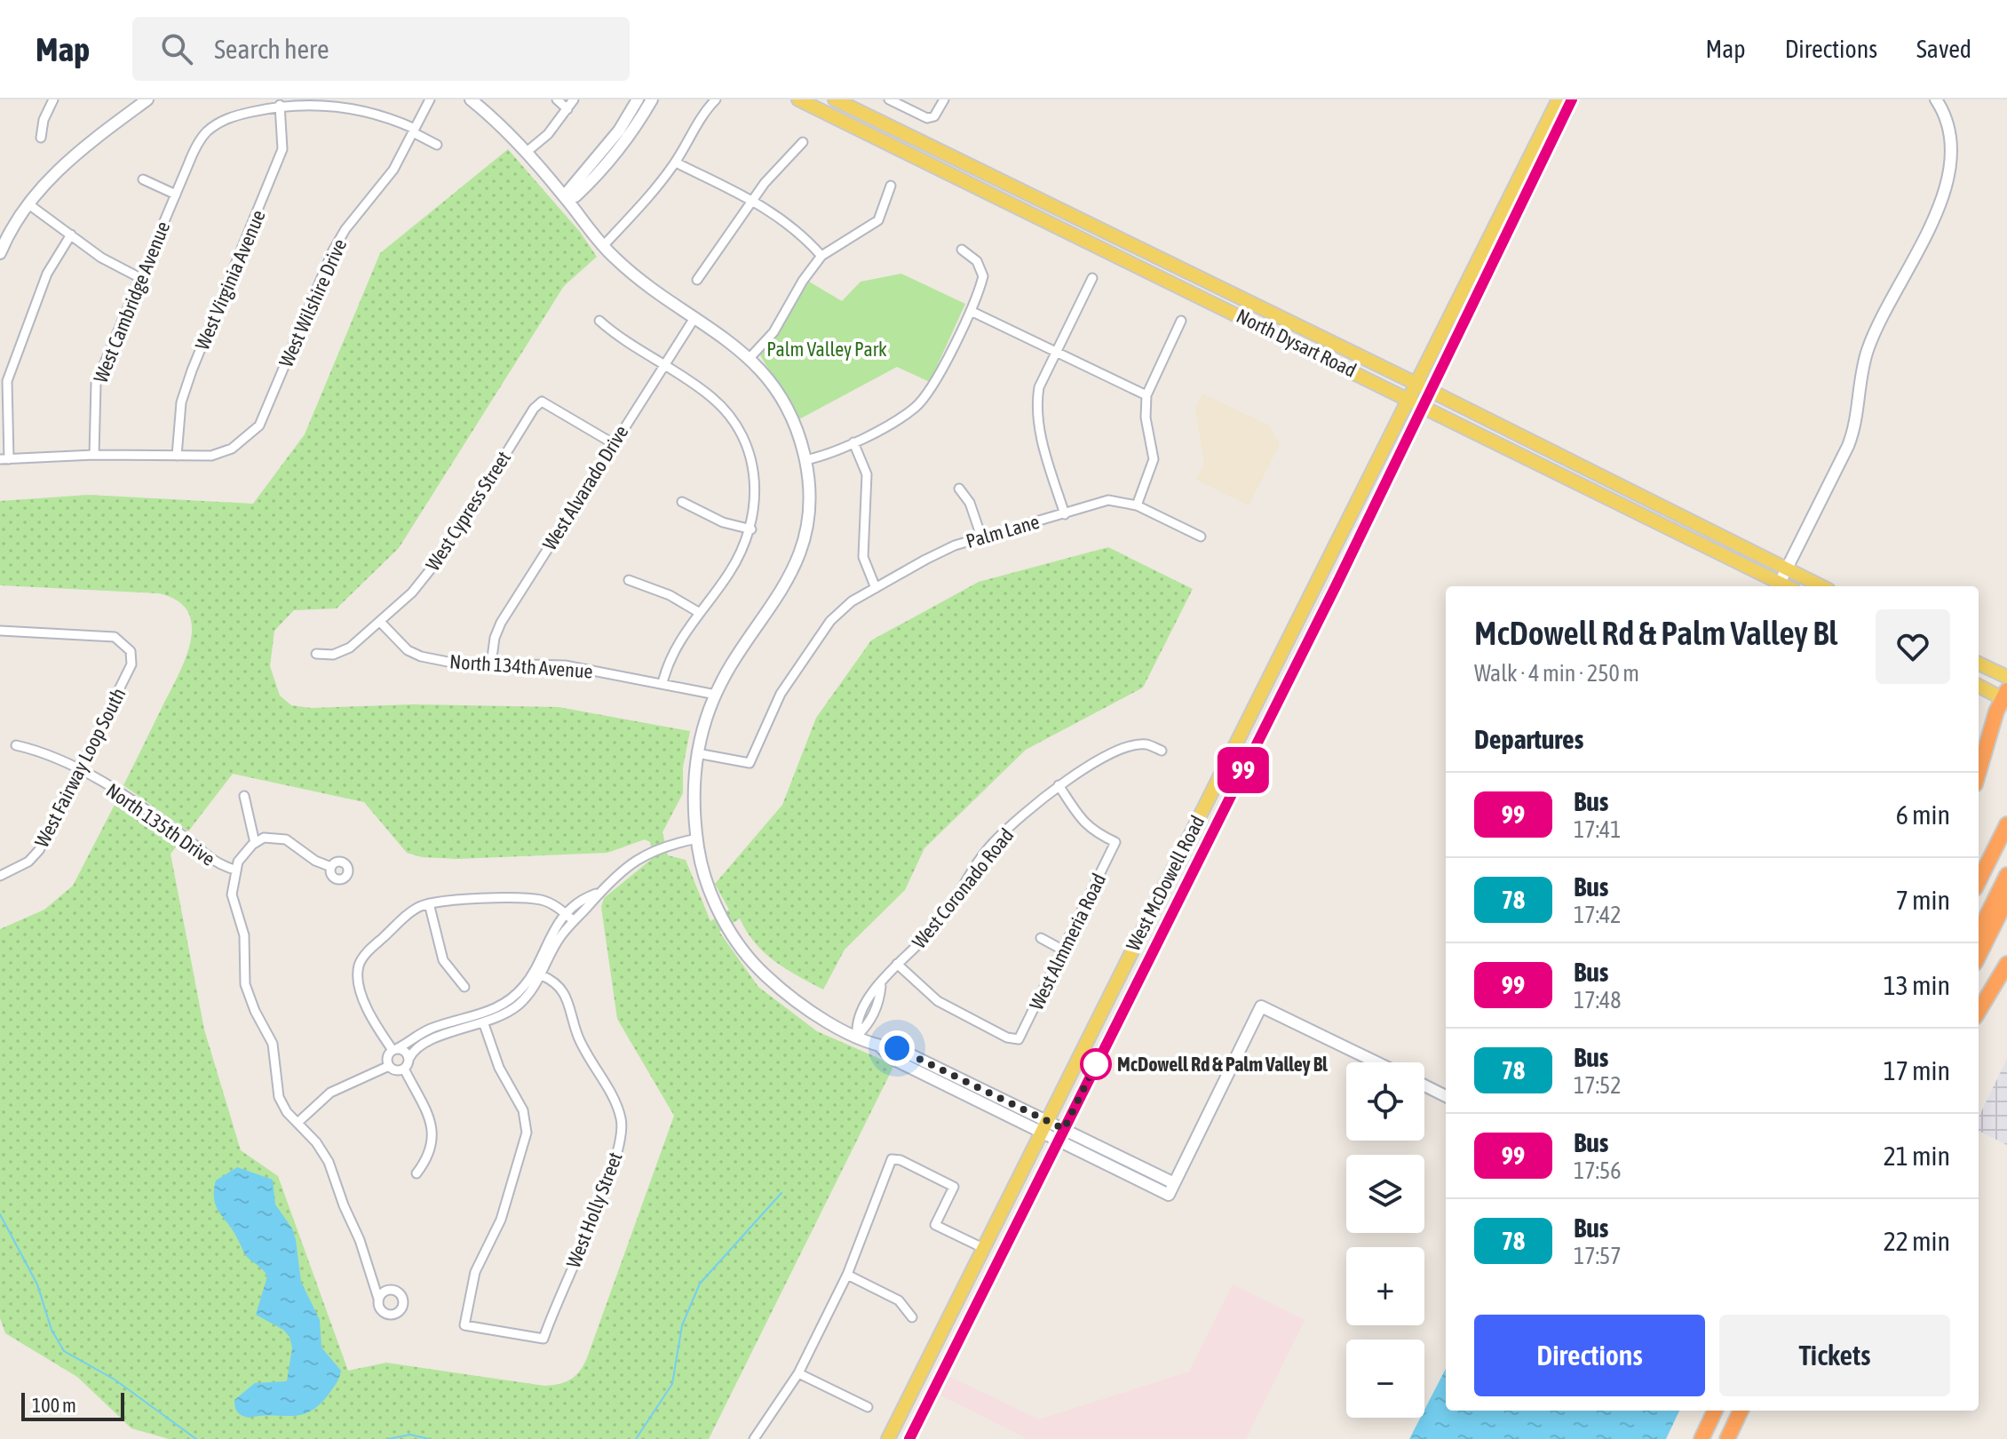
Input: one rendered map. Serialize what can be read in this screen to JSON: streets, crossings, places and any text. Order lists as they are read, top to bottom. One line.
{"streets":{"main road":["North Dysart Road","West McDowell Road"],"street":["West Virginia Avenue","West Cambridge Avenue","West Wilshire Drive","West Alvarado Drive","West Cypress Street","Palm Lane","North 134th Avenue","West Fairway Loop South","North 135th Drive","West Coronado Road","West Almmeria Road","West Holly Street"]},"crossings":[["West Virginia Avenue","West Cambridge Avenue"],["West Virginia Avenue","West Wilshire Drive"],["North Dysart Road","West McDowell Road"],["West Alvarado Drive","West Cypress Street"],["West Alvarado Drive","North 134th Avenue"],["West Cypress Street","North 134th Avenue"],["West Fairway Loop South","North 135th Drive"],["West Coronado Road","West Almmeria Road"]],"parks":["Palm Valley Park"],"places":["McDowell Rd & Palm Valley Bl"],"lines":["bus line 99"],"scale_bar":"100 m","page":{"header":"Map","search":"Search here","nav":["Map","Directions","Saved"],"on_map":"99","heading":[["McDowell Rd & Palm Valley Bl","Walk · 4 min · 250 m"],"Departures"],"list":[{"mark":"99","name":"Bus","note":"17:41","value":"6 min"},{"mark":"78","name":"Bus","note":"17:42","value":"7 min"},{"mark":"99","name":"Bus","note":"17:48","value":"13 min"},{"mark":"78","name":"Bus","note":"17:52","value":"17 min"},{"mark":"99","name":"Bus","note":"17:56","value":"21 min"},{"mark":"78","name":"Bus","note":"17:57","value":"22 min"}],"map_buttons":["+","−"],"buttons":["Directions","Tickets"],"scale":"100 m"}}
